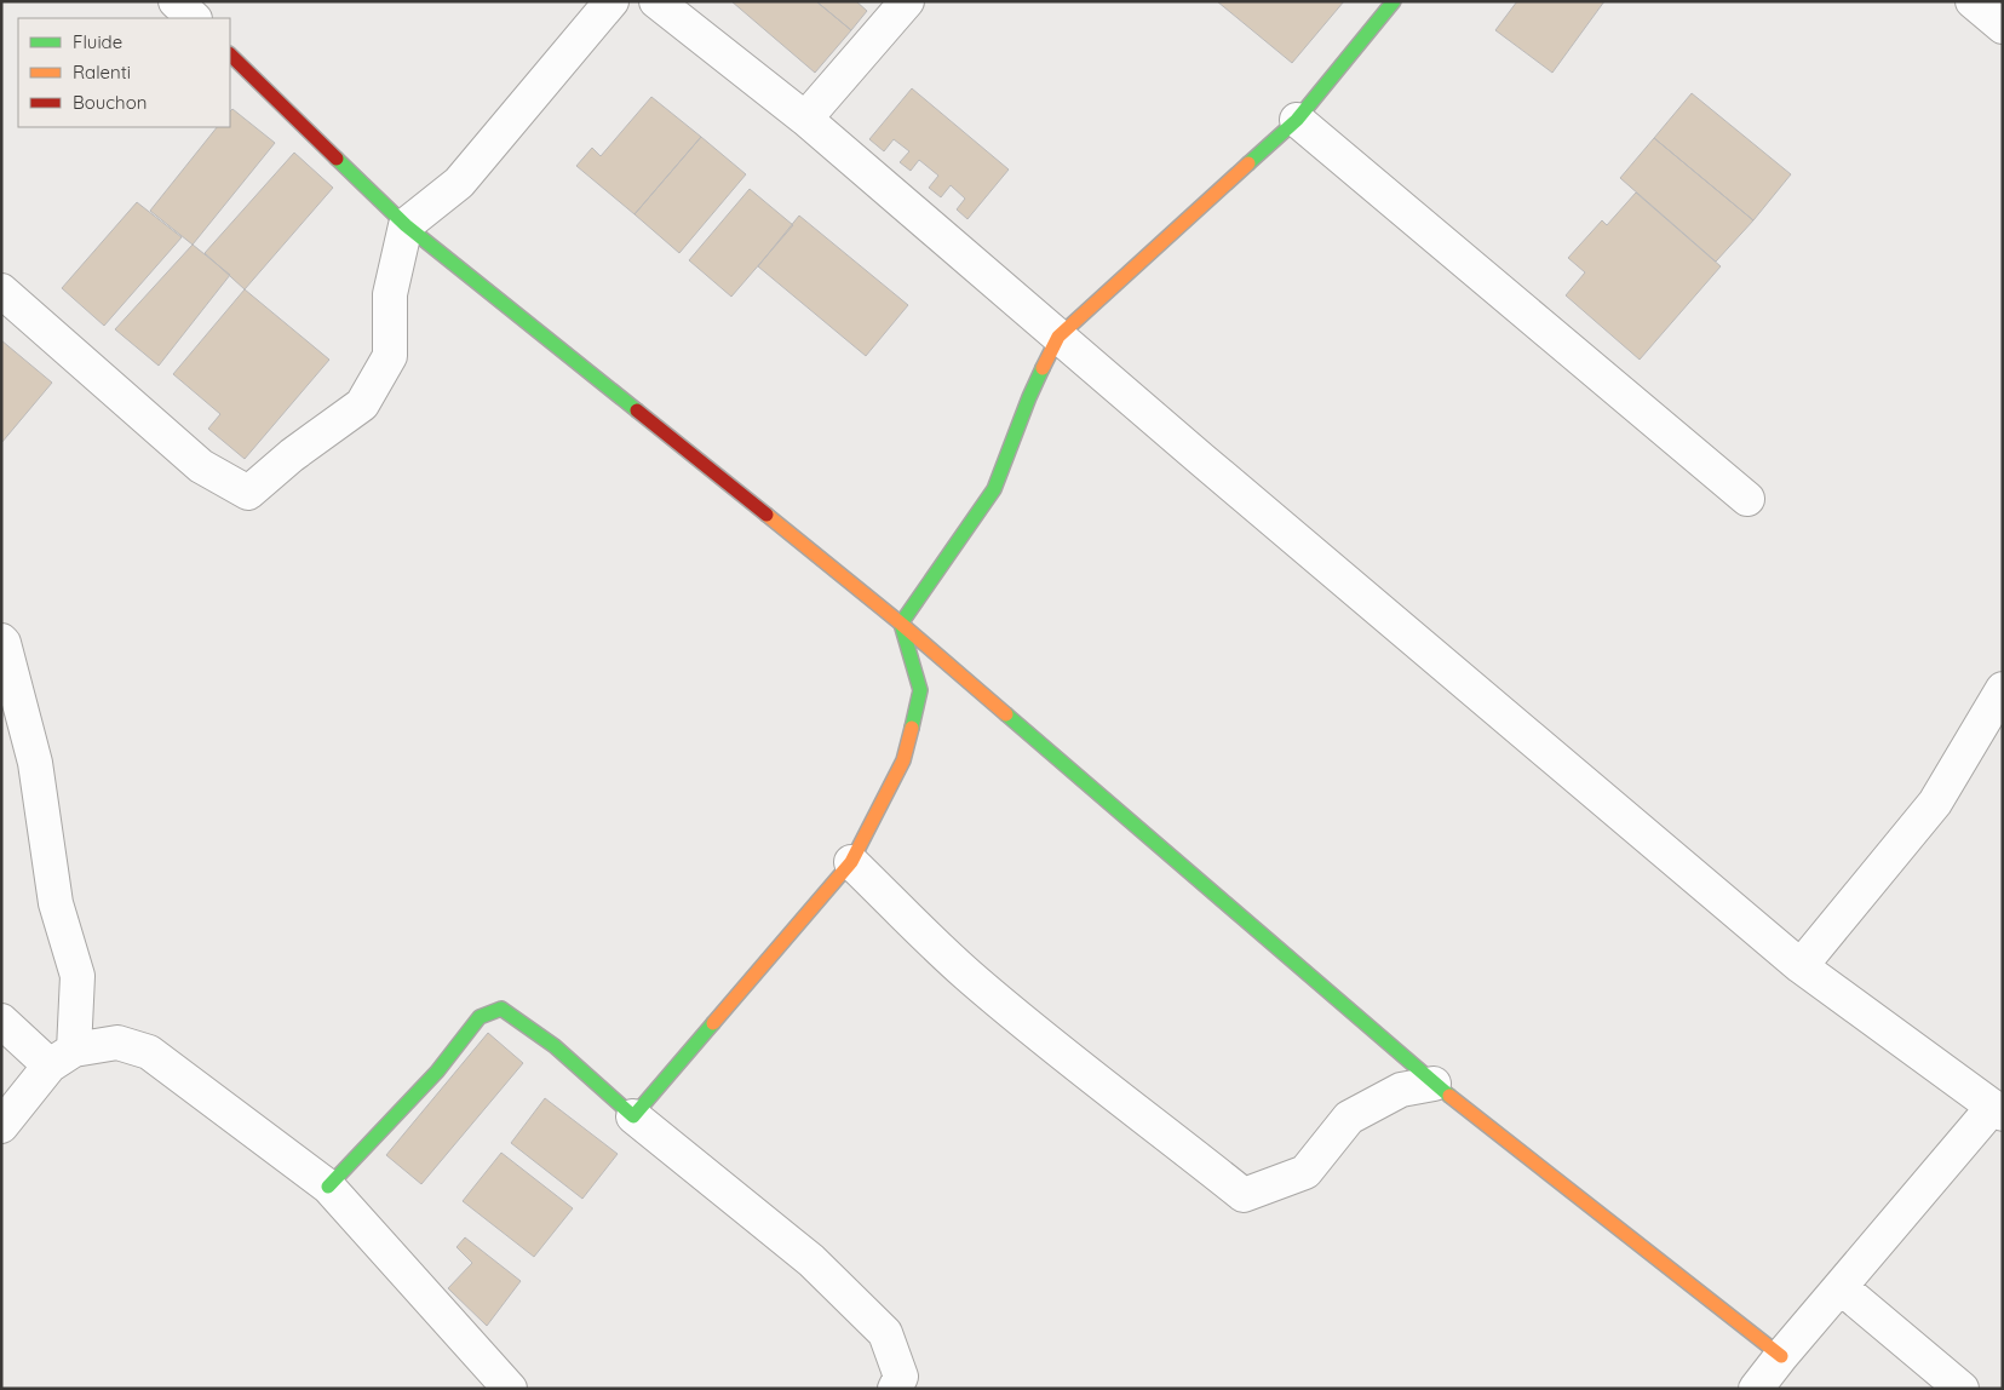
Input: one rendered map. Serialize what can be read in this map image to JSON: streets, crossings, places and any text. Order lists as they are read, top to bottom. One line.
{"legend":["Fluide","Ralenti","Bouchon"]}
